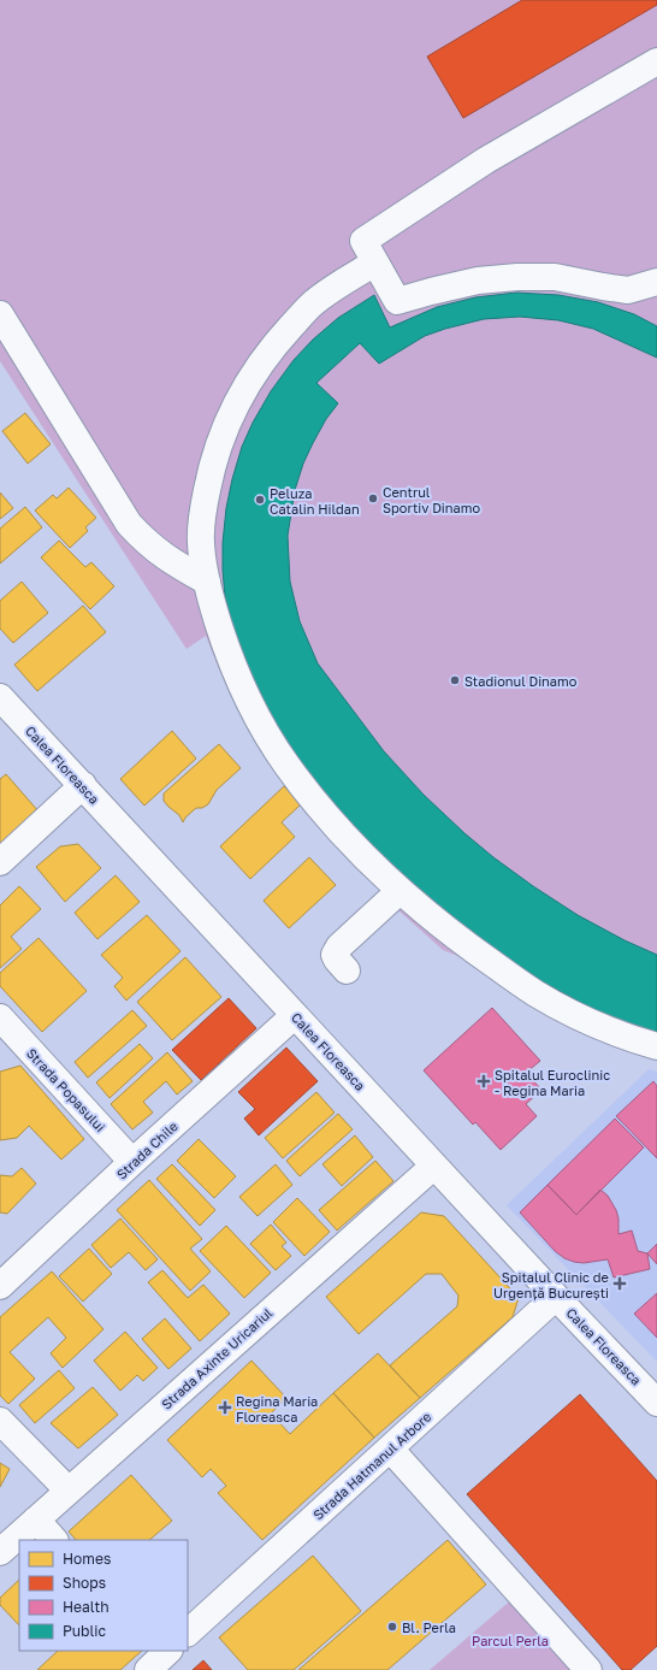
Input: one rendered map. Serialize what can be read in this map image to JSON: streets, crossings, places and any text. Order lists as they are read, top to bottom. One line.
{"streets":{"street":["Calea Floreasca","Strada Popasului","Strada Chile","Strada Axinte Uricariul","Strada Hatmanul Arbore"]},"crossings":[["Calea Floreasca","Strada Chile"],["Calea Floreasca","Strada Axinte Uricariul"],["Calea Floreasca","Strada Hatmanul Arbore"],["Strada Popasului","Strada Chile"]],"parks":["Parcul Perla"],"places":{"other":["Centrul Sportiv Dinamo","Peluza Catalin Hildan","Stadionul Dinamo","Bl. Perla"],"health":["Spitalul Euroclinic - Regina Maria","Spitalul Clinic de Urgență București","Regina Maria Floreasca"]},"legend":["Homes","Shops","Health","Public"]}
